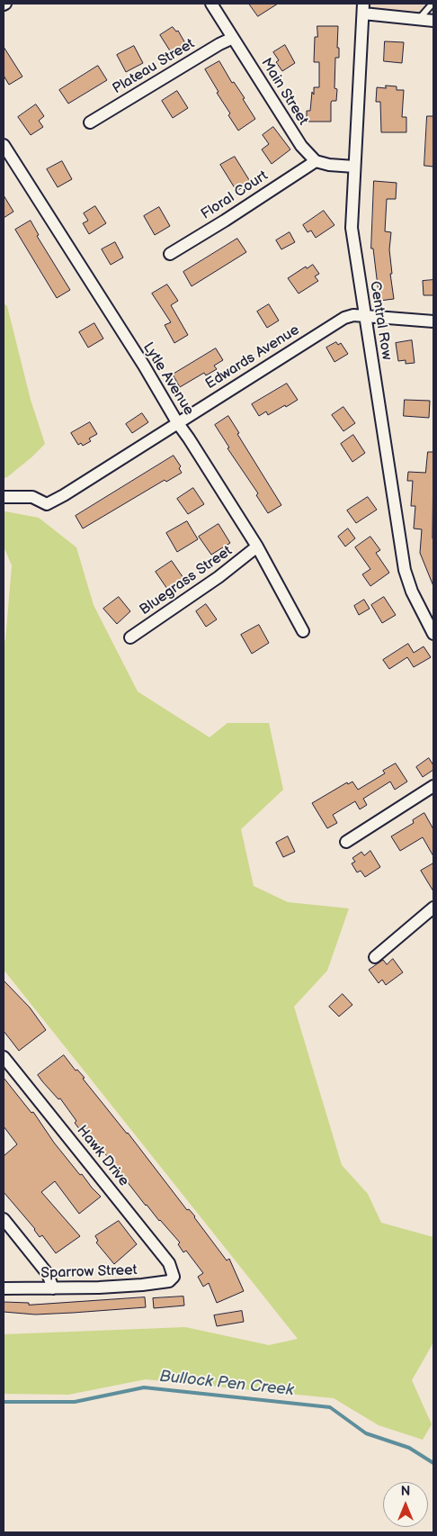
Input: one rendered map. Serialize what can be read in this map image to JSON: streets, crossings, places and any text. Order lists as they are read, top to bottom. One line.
{"streets":{"street":["Plateau Street","Main Street","Floral Court","Central Row","Edwards Avenue","Lytle Avenue","Bluegrass Street","Hawk Drive","Sparrow Street"]},"crossings":[["Plateau Street","Main Street"],["Main Street","Floral Court"],["Central Row","Edwards Avenue"],["Edwards Avenue","Lytle Avenue"],["Lytle Avenue","Bluegrass Street"],["Hawk Drive","Sparrow Street"]],"water":["Bullock Pen Creek"],"north":"top"}
